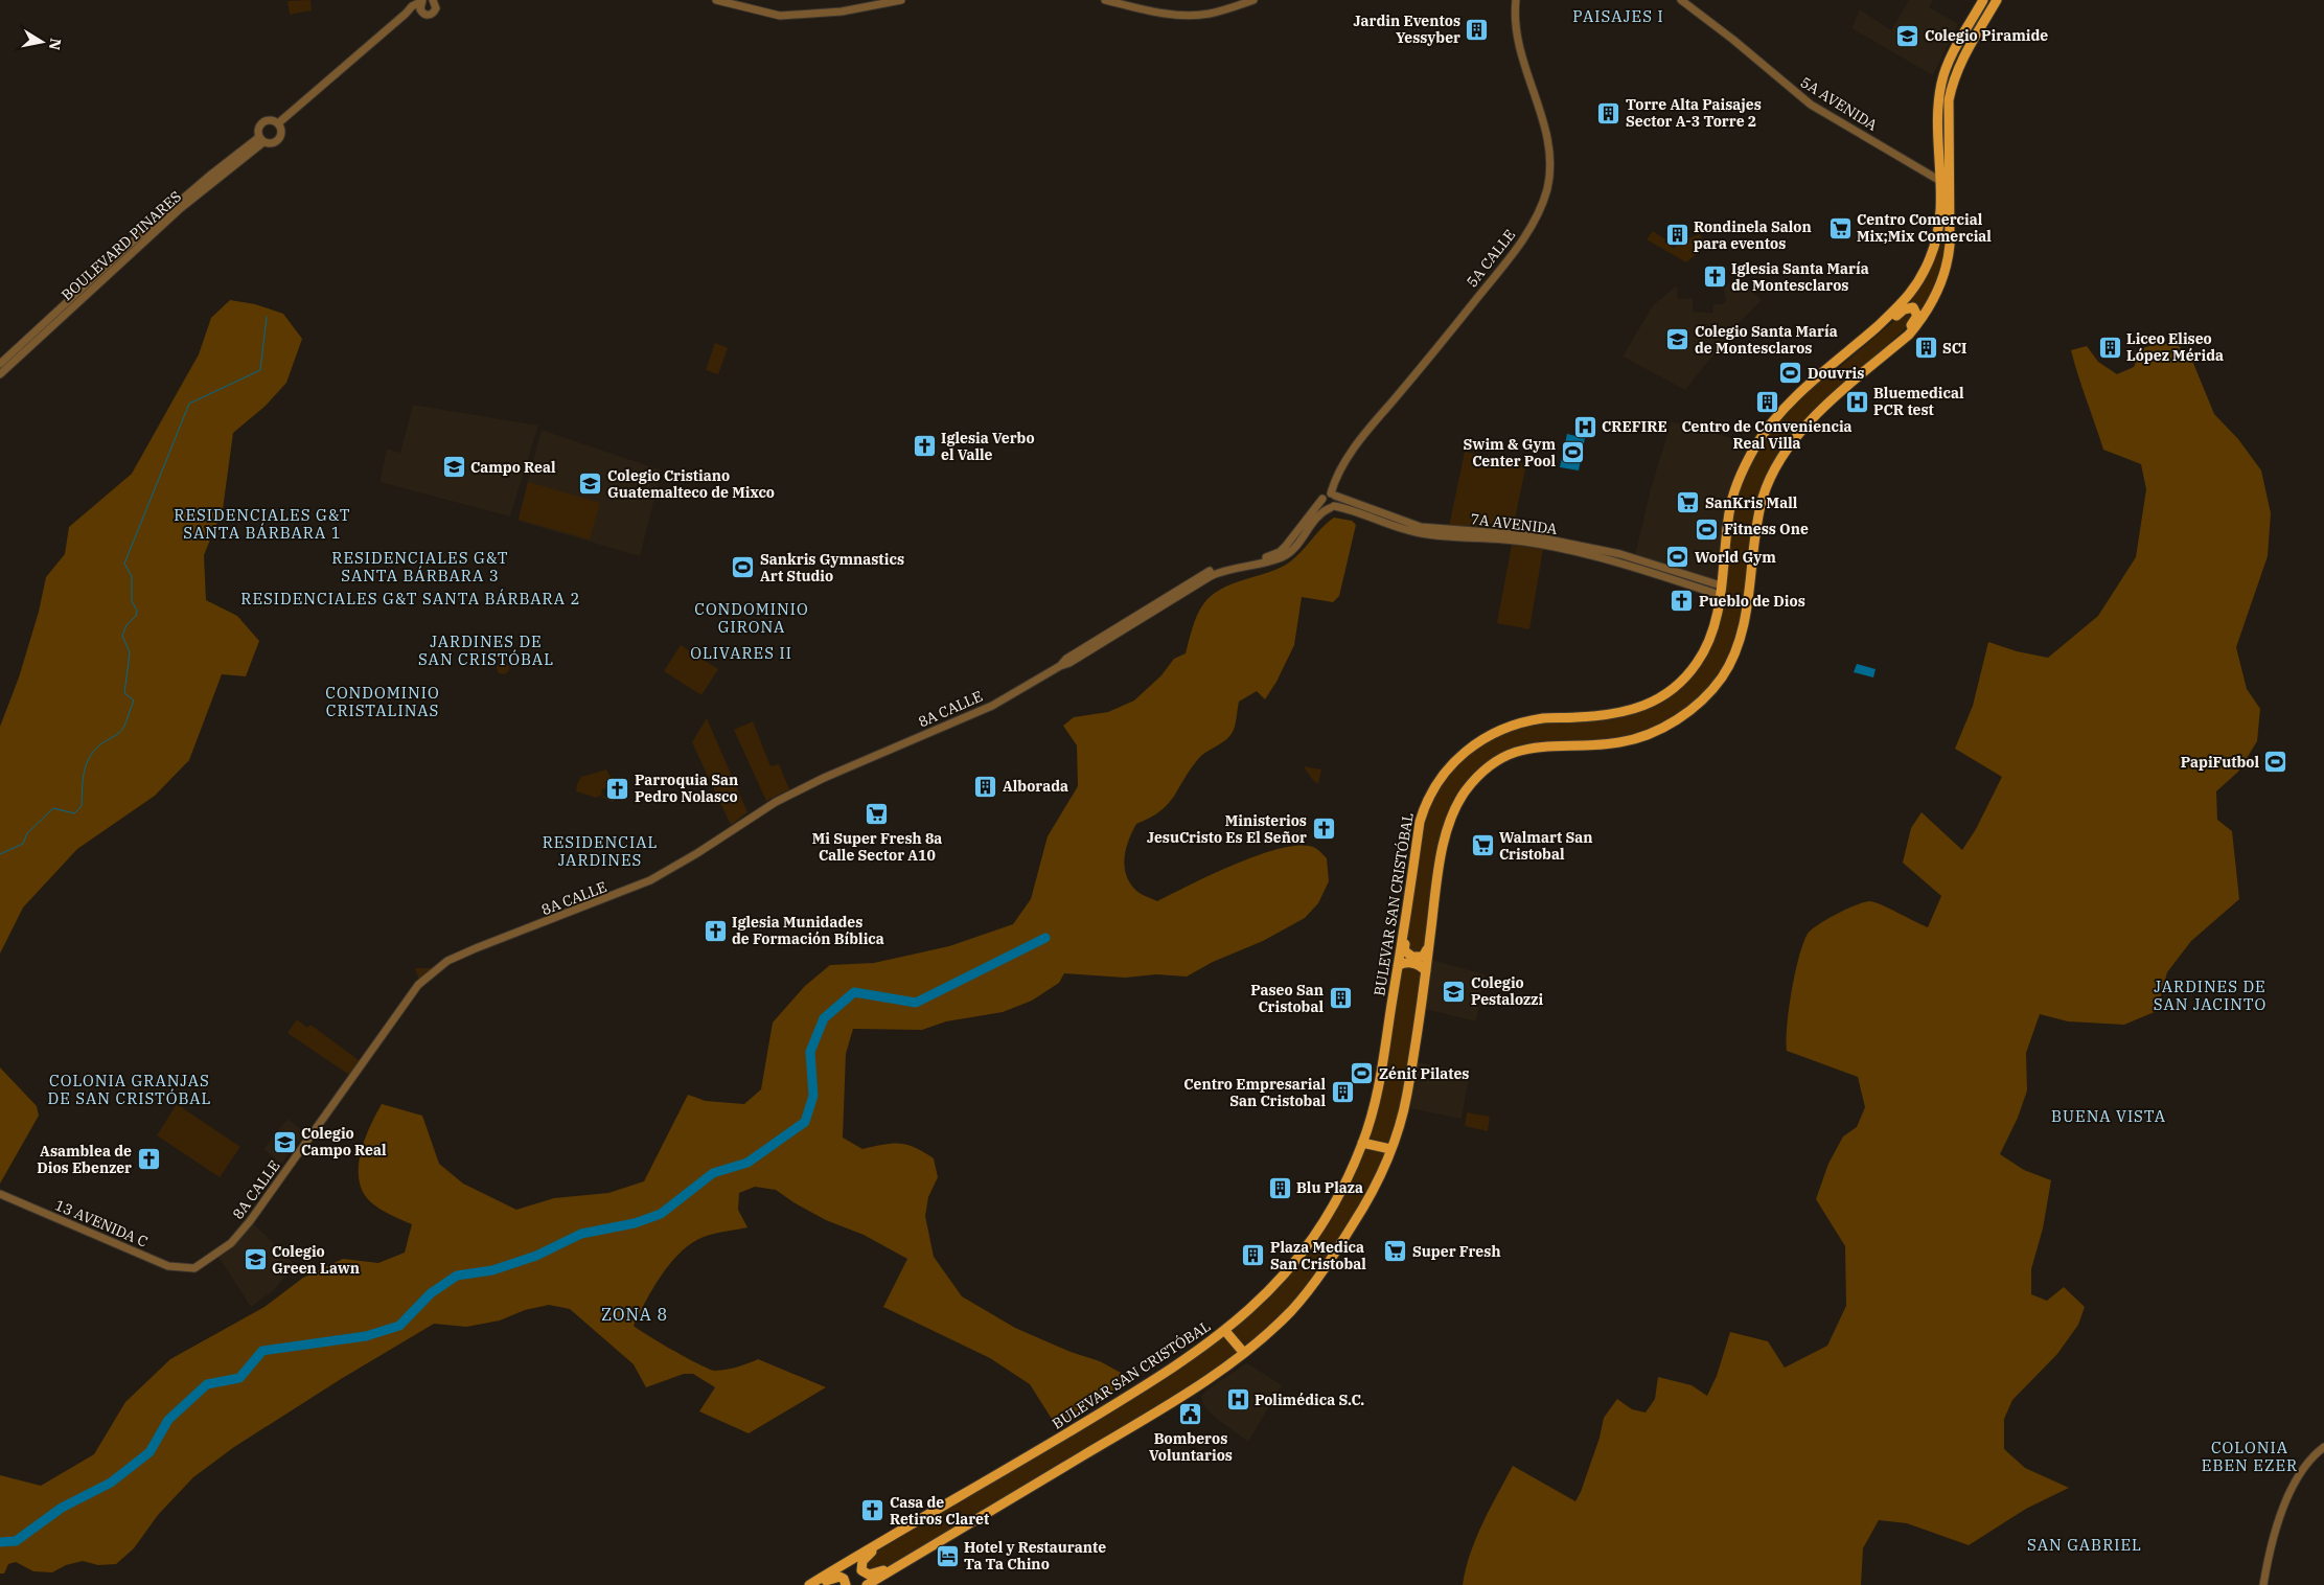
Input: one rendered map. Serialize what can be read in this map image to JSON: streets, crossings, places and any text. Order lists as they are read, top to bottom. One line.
{"streets":{"main road":["BULEVAR SAN CRISTÓBAL"],"street":["5A AVENIDA","BOULEVARD PINARES","5A CALLE","7A AVENIDA","8A CALLE","13 AVENIDA C"]},"crossings":[["5A AVENIDA","BULEVAR SAN CRISTÓBAL"],["5A CALLE","7A AVENIDA"],["7A AVENIDA","8A CALLE"],["7A AVENIDA","BULEVAR SAN CRISTÓBAL"],["8A CALLE","13 AVENIDA C"]],"districts":["PAISAJES I","RESIDENCIALES G&T SANTA BÁRBARA 1","RESIDENCIALES G&T SANTA BÁRBARA 3","RESIDENCIALES G&T SANTA BÁRBARA 2","CONDOMINIO GIRONA","JARDINES DE SAN CRISTÓBAL","OLIVARES II","CONDOMINIO CRISTALINAS","RESIDENCIAL JARDINES","JARDINES DE SAN JACINTO","COLONIA GRANJAS DE SAN CRISTÓBAL","BUENA VISTA","ZONA 8","COLONIA EBEN EZER","SAN GABRIEL"],"places":{"building":["Jardin Eventos Yessyber","Torre Alta Paisajes Sector A-3 Torre 2","Rondinela Salon para eventos","Liceo Eliseo López Mérida","SCI","Centro de Conveniencia Real Villa","Alborada","Paseo San Cristobal","Centro Empresarial San Cristobal","Blu Plaza","Plaza Medica San Cristobal"],"school or university":["Colegio Piramide","Colegio Santa María de Montesclaros","Campo Real","Colegio Cristiano Guatemalteco de Mixco","Colegio Pestalozzi","Colegio Campo Real","Colegio Green Lawn"],"supermarket":["Centro Comercial Mix;Mix Comercial","SanKris Mall","Mi Super Fresh 8a Calle Sector A10","Walmart San Cristobal","Super Fresh"],"church":["Iglesia Santa María de Montesclaros","Iglesia Verbo el Valle","Pueblo de Dios","Parroquia San Pedro Nolasco","Ministerios JesuCristo Es El Señor","Iglesia Munidades de Formación Bíblica","Asamblea de Dios Ebenzer","Casa de Retiros Claret"],"sports":["Douvris","Swim & Gym Center Pool","Fitness One","World Gym","Sankris Gymnastics Art Studio","PapiFutbol","Zénit Pilates"],"hospital":["Bluemedical PCR test","CREFIRE","Polimédica S.C."],"public building":["Bomberos Voluntarios"],"hotel":["Hotel y Restaurante Ta Ta Chino"]},"north":"right"}
